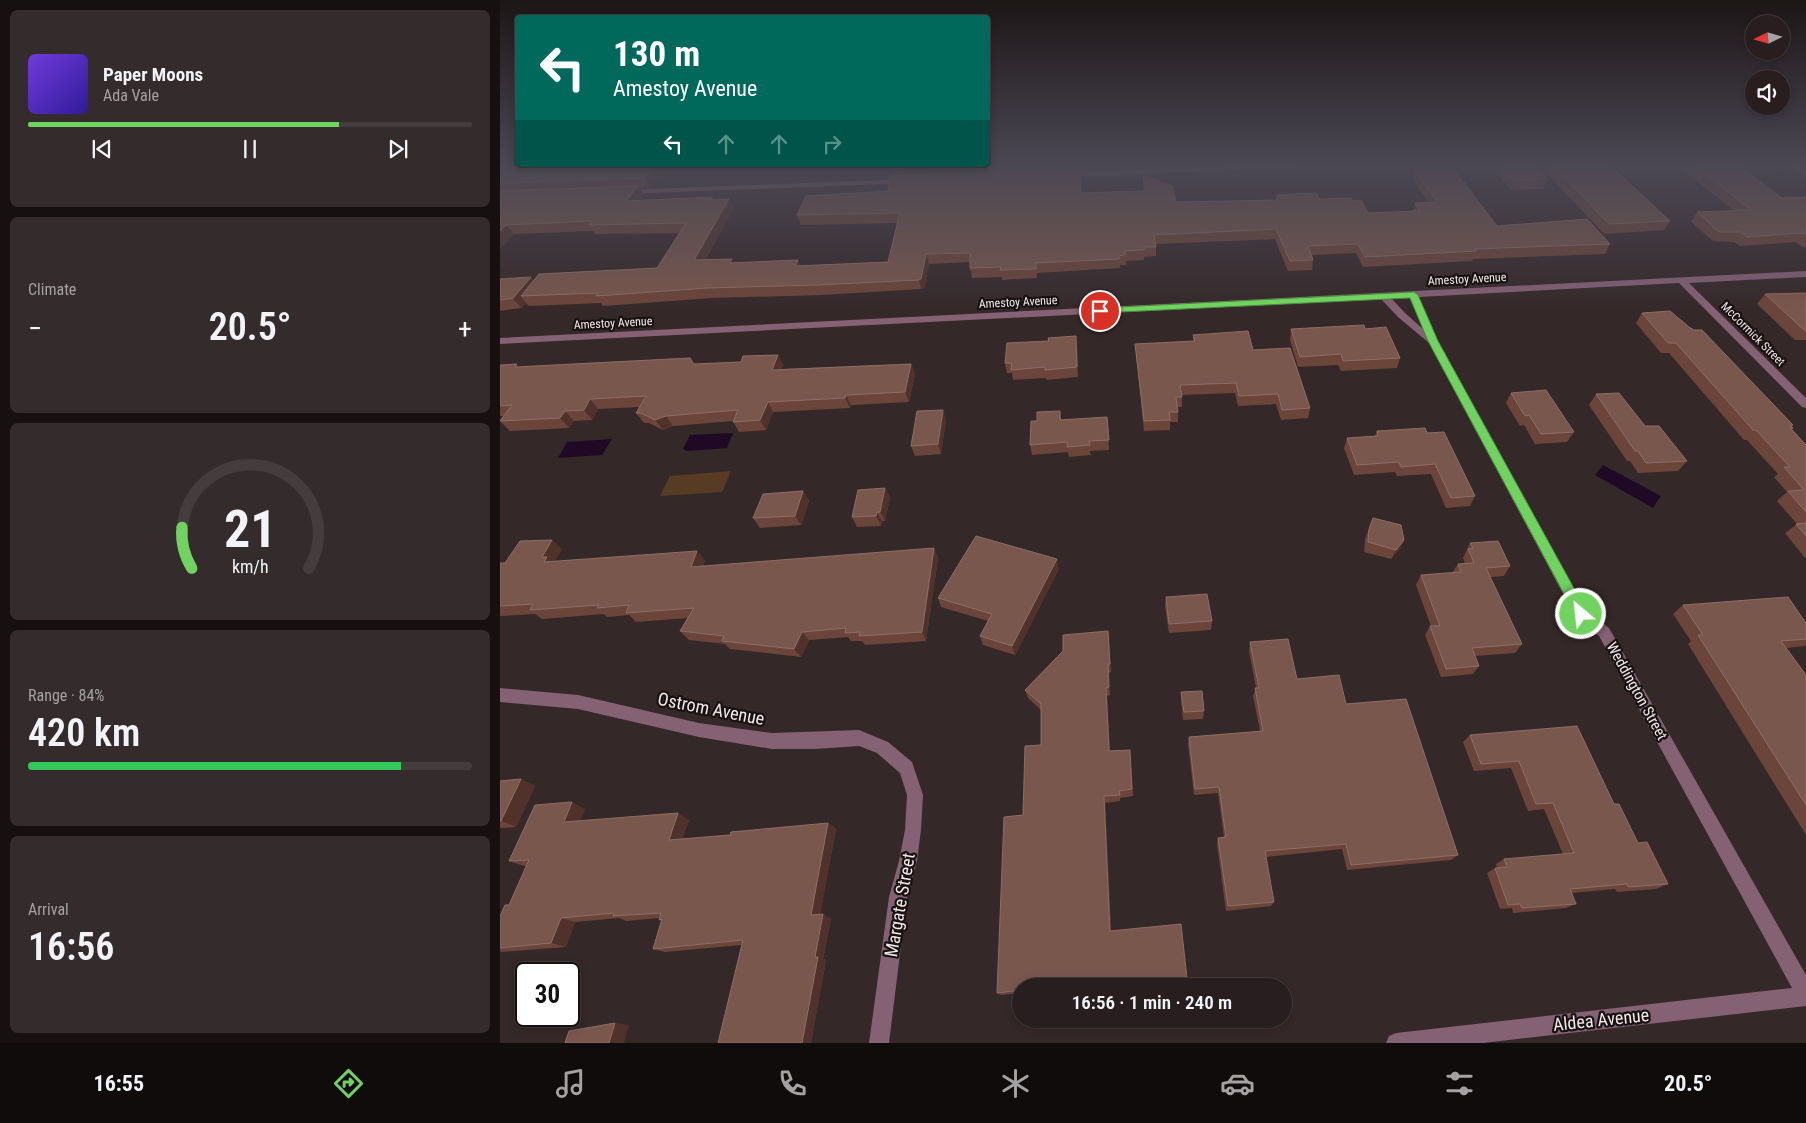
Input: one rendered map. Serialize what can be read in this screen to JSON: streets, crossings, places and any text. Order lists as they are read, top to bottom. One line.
{"streets":{"street":["Amestoy Avenue","McCormick Street","Weddington Street","Ostrom Avenue","Margate Street","Aldea Avenue"]},"crossings":[["Amestoy Avenue","McCormick Street"],["Amestoy Avenue","Weddington Street"],["Weddington Street","Aldea Avenue"],["Ostrom Avenue","Margate Street"]],"north":"left","page":{"turn":["130 m","Amestoy Avenue"],"song":["Paper Moons","Ada Vale"],"tile":["Climate",["Range · 84%","420 km"],["Arrival","16:56"]],"heat":["−","20.5°","+"],"limit":"30","trip":"16:56 · 1 min · 240 m","tabs":["16:55","20.5°"],"gauge":["21","km/h"]}}
